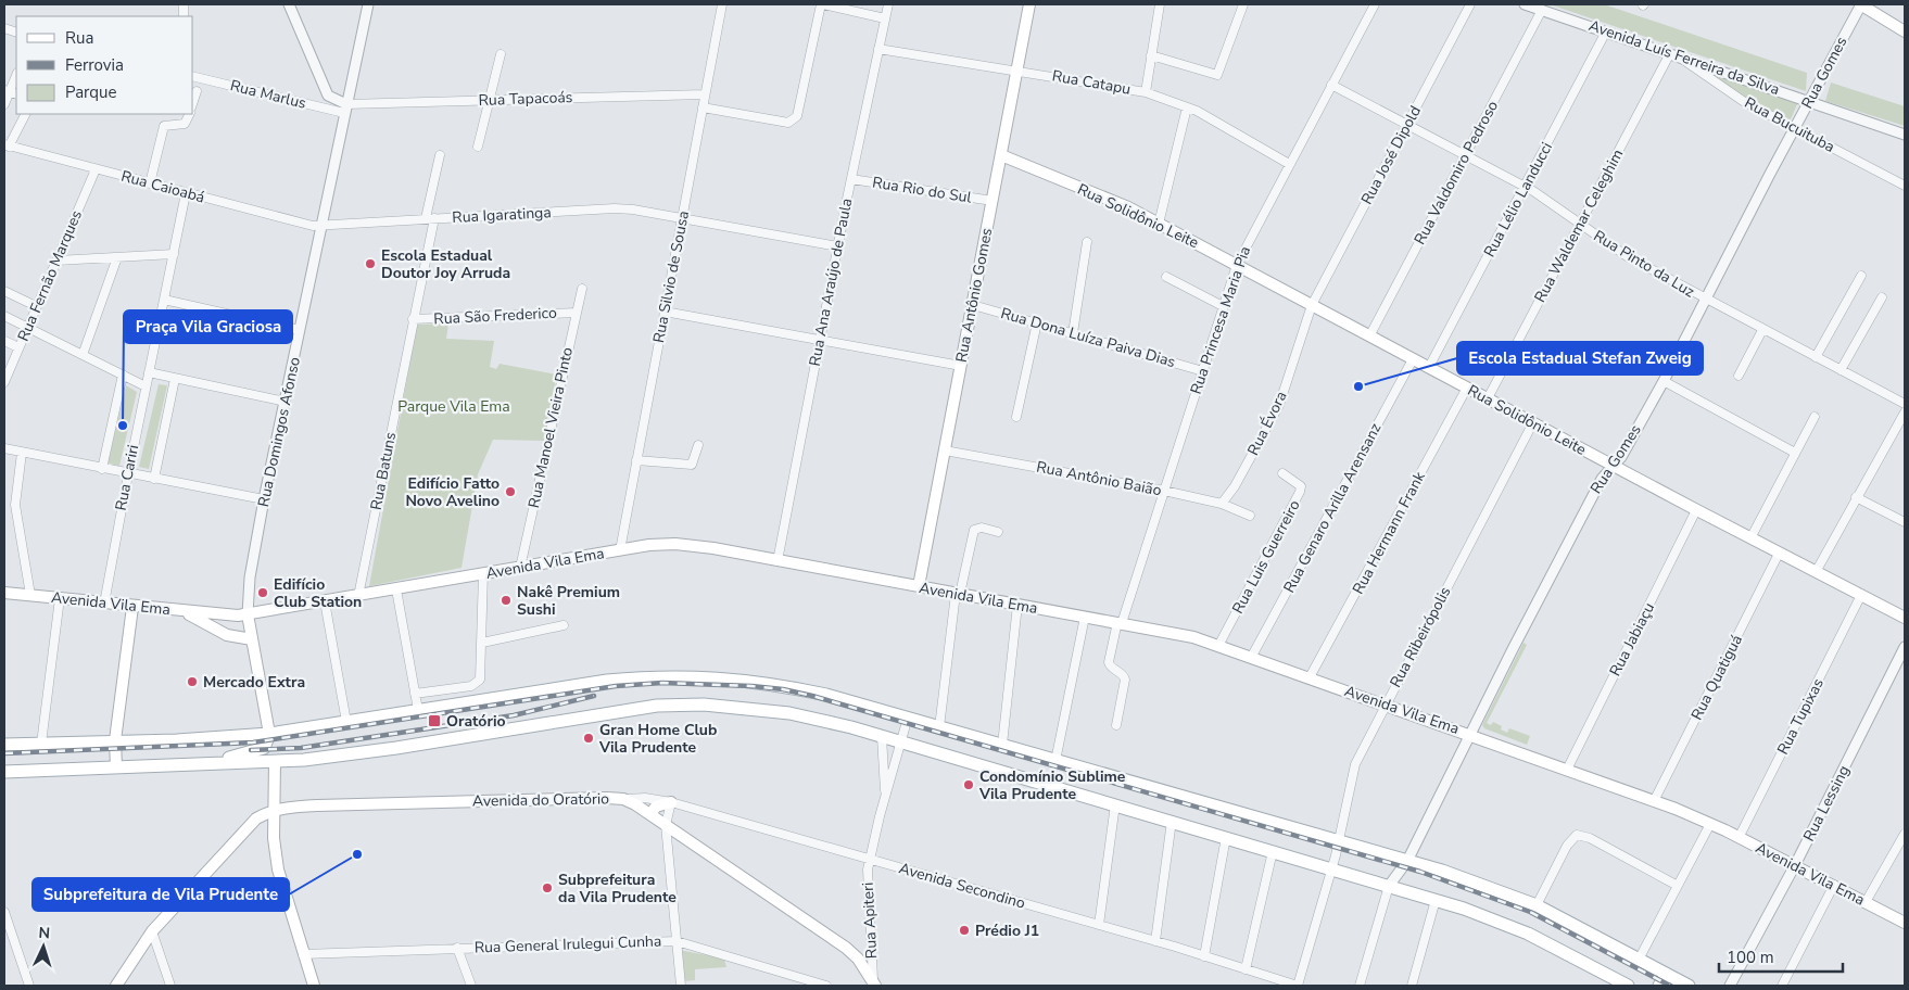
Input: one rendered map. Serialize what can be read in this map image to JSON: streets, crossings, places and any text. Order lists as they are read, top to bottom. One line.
{"streets":{"main road":["Rua Solidônio Leite","Rua Antônio Gomes","Rua Domingos Afonso","Avenida Vila Ema","Avenida do Oratório"],"street":["Avenida Luís Ferreira da Silva","Rua Gomes","Rua Catapu","Rua Marlus","Rua Tapacoás","Rua Bucuituba","Rua José Dipold","Rua Valdomiro Pedroso","Rua Caioabá","Rua Rio do Sul","Rua Lélio Landucci","Rua Igaratinga","Rua Waldemar Celeghim","Rua Pinto da Luz","Rua Fernão Marques","Rua Silvio de Sousa","Rua Ana Araújo de Paula","Rua São Frederico","Rua Princesa Maria Pia","Rua Dona Luíza Paiva Dias","Rua Évora","Rua Manoel Vieira Pinto","Rua Batuns","Rua Cariri","Rua Antônio Baião","Rua Genaro Arilla Arensanz","Rua Hermann Frank","Rua Luis Guerreiro","Rua Ribeirópolis","Rua Jabiaçu","Rua Quatiguá","Rua Tupixas","Rua Lessing","Avenida Secondino","Rua Apiteri","Rua General Irulegui Cunha"]},"crossings":[["Avenida Luís Ferreira da Silva","Rua Gomes"],["Avenida Luís Ferreira da Silva","Rua Bucuituba"],["Avenida Luís Ferreira da Silva","Rua Valdomiro Pedroso"],["Avenida Luís Ferreira da Silva","Rua Lélio Landucci"],["Avenida Luís Ferreira da Silva","Rua Waldemar Celeghim"],["Rua Gomes","Rua Bucuituba"],["Rua Gomes","Rua Solidônio Leite"],["Rua Gomes","Rua Pinto da Luz"],["Rua Gomes","Avenida Vila Ema"],["Rua Catapu","Rua Ana Araújo de Paula"],["Rua Catapu","Rua Antônio Gomes"],["Rua Catapu","Rua Princesa Maria Pia"],["Rua Marlus","Rua Tapacoás"],["Rua Marlus","Rua Domingos Afonso"],["Rua Tapacoás","Rua Silvio de Sousa"],["Rua Tapacoás","Rua Domingos Afonso"],["Rua Bucuituba","Rua Waldemar Celeghim"],["Rua José Dipold","Rua Solidônio Leite"],["Rua José Dipold","Rua Pinto da Luz"],["Rua José Dipold","Rua Évora"],["Rua Valdomiro Pedroso","Rua Solidônio Leite"],["Rua Valdomiro Pedroso","Rua Pinto da Luz"],["Rua Caioabá","Rua Igaratinga"],["Rua Caioabá","Rua Fernão Marques"],["Rua Caioabá","Rua Domingos Afonso"],["Rua Caioabá","Rua Cariri"],["Rua Rio do Sul","Rua Ana Araújo de Paula"],["Rua Rio do Sul","Rua Antônio Gomes"],["Rua Lélio Landucci","Rua Solidônio Leite"],["Rua Lélio Landucci","Rua Pinto da Luz"],["Rua Igaratinga","Rua Silvio de Sousa"],["Rua Igaratinga","Rua Ana Araújo de Paula"],["Rua Igaratinga","Rua Domingos Afonso"],["Rua Igaratinga","Rua Batuns"],["Rua Solidônio Leite","Rua Waldemar Celeghim"],["Rua Solidônio Leite","Rua Antônio Gomes"],["Rua Solidônio Leite","Rua Princesa Maria Pia"],["Rua Solidônio Leite","Rua Évora"],["Rua Solidônio Leite","Rua Genaro Arilla Arensanz"],["Rua Solidônio Leite","Rua Hermann Frank"],["Rua Solidônio Leite","Rua Ribeirópolis"],["Rua Solidônio Leite","Rua Jabiaçu"],["Rua Solidônio Leite","Rua Quatiguá"],["Rua Solidônio Leite","Rua Tupixas"],["Rua Waldemar Celeghim","Rua Pinto da Luz"],["Rua Pinto da Luz","Rua Princesa Maria Pia"],["Rua Silvio de Sousa","Avenida Vila Ema"],["Rua Ana Araújo de Paula","Avenida Vila Ema"],["Rua Antônio Gomes","Rua Dona Luíza Paiva Dias"],["Rua Antônio Gomes","Rua Antônio Baião"],["Rua Antônio Gomes","Avenida Vila Ema"],["Rua São Frederico","Rua Manoel Vieira Pinto"],["Rua São Frederico","Rua Batuns"],["Rua Princesa Maria Pia","Rua Dona Luíza Paiva Dias"],["Rua Princesa Maria Pia","Rua Antônio Baião"],["Rua Princesa Maria Pia","Avenida Vila Ema"],["Rua Évora","Rua Antônio Baião"],["Rua Manoel Vieira Pinto","Avenida Vila Ema"],["Rua Domingos Afonso","Avenida Vila Ema"],["Rua Batuns","Avenida Vila Ema"],["Rua Cariri","Avenida Vila Ema"],["Rua Genaro Arilla Arensanz","Avenida Vila Ema"],["Rua Hermann Frank","Avenida Vila Ema"],["Rua Luis Guerreiro","Avenida Vila Ema"],["Avenida Vila Ema","Rua Ribeirópolis"],["Avenida Vila Ema","Rua Jabiaçu"],["Avenida Vila Ema","Rua Quatiguá"],["Avenida Vila Ema","Rua Tupixas"],["Avenida Vila Ema","Rua Lessing"],["Rua Ribeirópolis","Avenida Secondino"],["Avenida do Oratório","Avenida Secondino"],["Avenida do Oratório","Rua Apiteri"],["Avenida Secondino","Rua Apiteri"]],"parks":["Parque Vila Ema"],"places":{"other":["Escola Estadual Doutor Joy Arruda","Escola Estadual Stefan Zweig","Praça Vila Graciosa","Edifício Fatto Novo Avelino","Edifício Club Station","Nakê Premium Sushi","Mercado Extra","Gran Home Club Vila Prudente","Condomínio Sublime Vila Prudente","Subprefeitura de Vila Prudente","Subprefeitura da Vila Prudente","Prédio J1"],"transit":["Oratório"]},"legend":["Rua","Ferrovia","Parque"],"scale_bar":"100 m","north":"top"}
